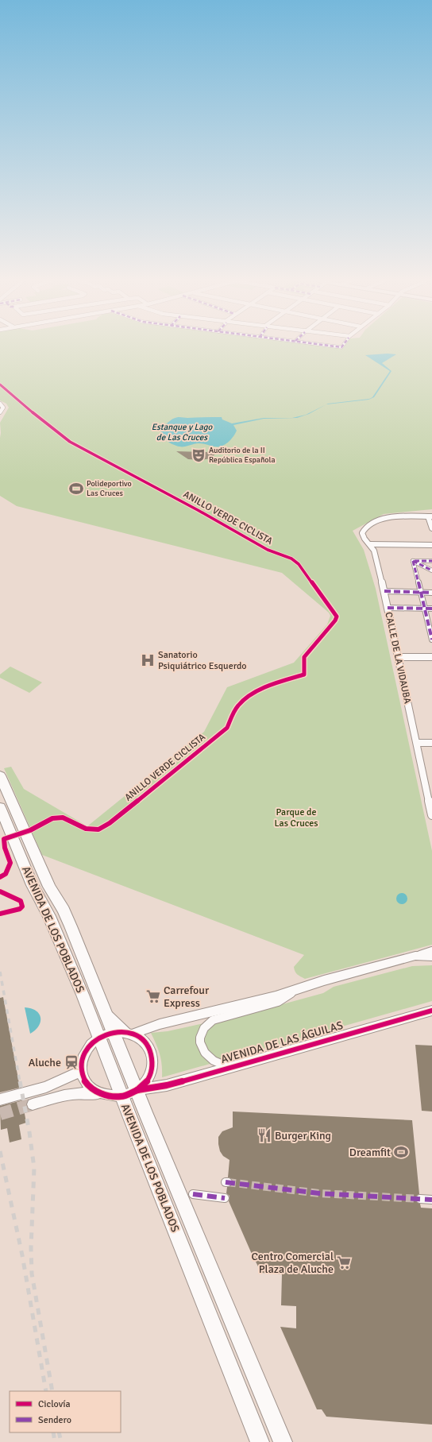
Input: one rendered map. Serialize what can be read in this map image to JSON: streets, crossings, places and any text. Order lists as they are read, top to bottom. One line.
{"streets":{"main road":["AVENIDA DE LOS POBLADOS"],"street":["CALLE DE LA VIDAUBA","AVENIDA DE LAS ÁGUILAS"],"cycle path":["ANILLO VERDE CICLISTA"]},"crossings":[["AVENIDA DE LOS POBLADOS","AVENIDA DE LAS ÁGUILAS"]],"water":["Estanque y Lago de Las Cruces"],"parks":["Parque de Las Cruces"],"places":{"theatre":["Auditorio de la II República Española"],"sports":["Polideportivo Las Cruces","Dreamfit"],"hospital":["Sanatorio Psiquiátrico Esquerdo"],"supermarket":["Carrefour Express","Centro Comercial Plaza de Aluche"],"station":["Aluche"],"restaurant":["Burger King"]},"legend":["Ciclovía","Sendero"]}
